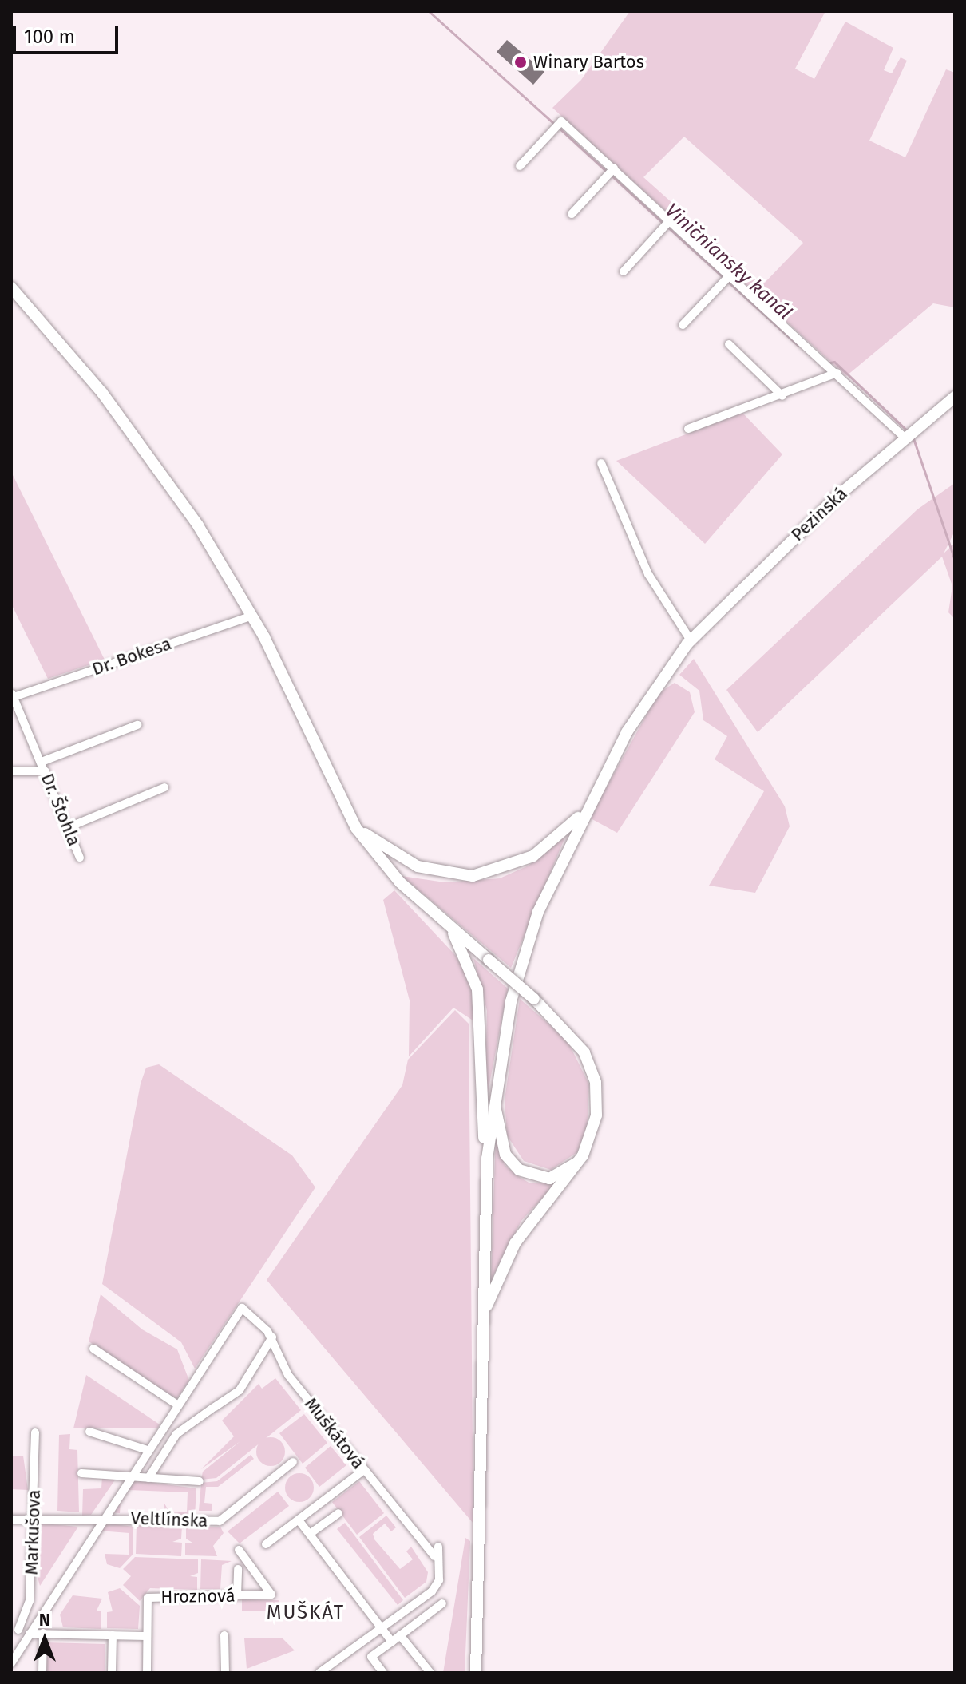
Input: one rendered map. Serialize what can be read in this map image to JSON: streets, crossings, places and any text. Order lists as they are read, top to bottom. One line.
{"streets":{"main road":["Pezinská"],"street":["Dr. Bokesa","Dr. Štohla","Muškátová","Veltlínska","Markušova","Hroznová"]},"crossings":[["Dr. Bokesa","Dr. Štohla"],["Veltlínska","Markušova"]],"districts":["MUŠKÁT"],"water":["Viničniansky kanál"],"places":["Winary Bartos"],"scale_bar":"100 m","north":"top"}
